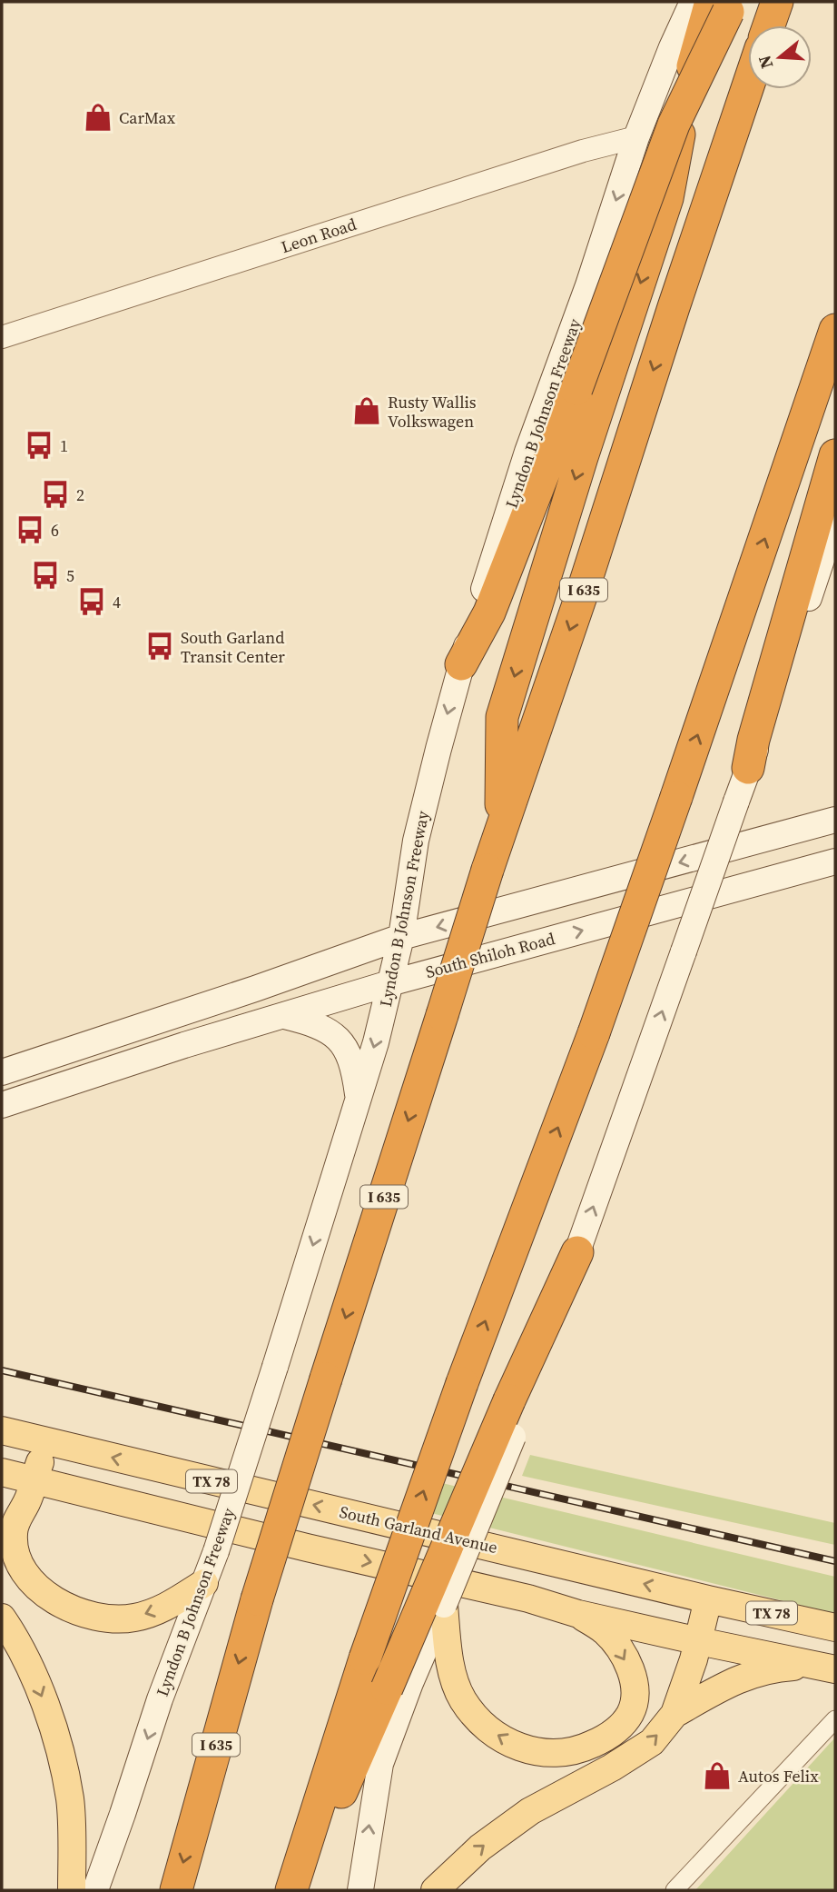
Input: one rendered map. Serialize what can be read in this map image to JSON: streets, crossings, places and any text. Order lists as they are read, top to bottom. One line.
{"streets":{"highway":["I 635"],"main road":["Lyndon B Johnson Freeway","South Shiloh Road","TX 78","South Garland Avenue"],"street":["Leon Road"]},"crossings":[["Leon Road","Lyndon B Johnson Freeway"],["Lyndon B Johnson Freeway","South Shiloh Road"]],"one_way":["Lyndon B Johnson Freeway"],"places":{"shop":["CarMax","Rusty Wallis Volkswagen","Autos Felix"],"bus stop":["1","2","6","5","4","South Garland Transit Center"]},"north":"left"}
